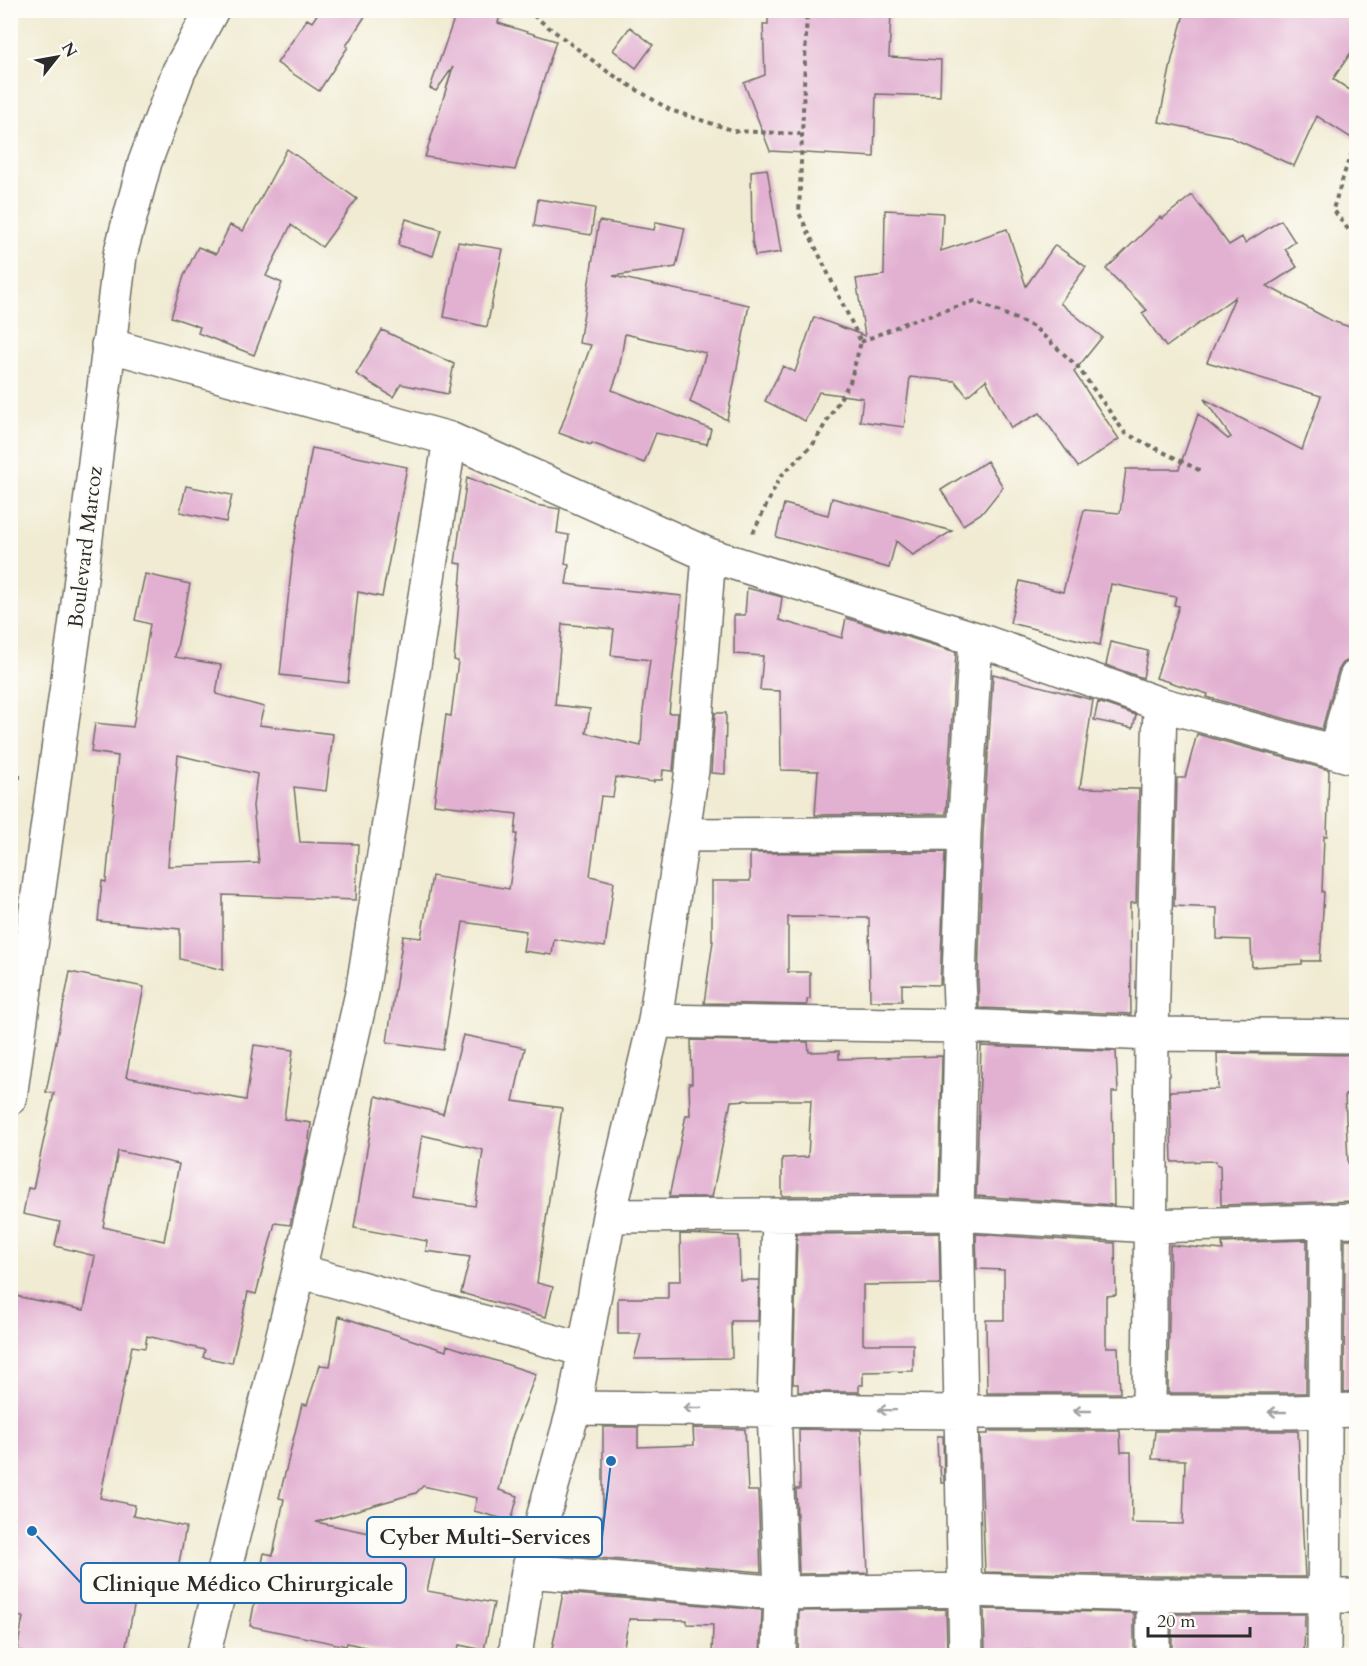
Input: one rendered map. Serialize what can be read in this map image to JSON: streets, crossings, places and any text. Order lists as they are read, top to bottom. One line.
{"streets":{"street":["Boulevard Marcoz"]},"places":["Cyber Multi-Services","Clinique Médico Chirurgicale"],"scale_bar":"20 m","north":"top right"}
